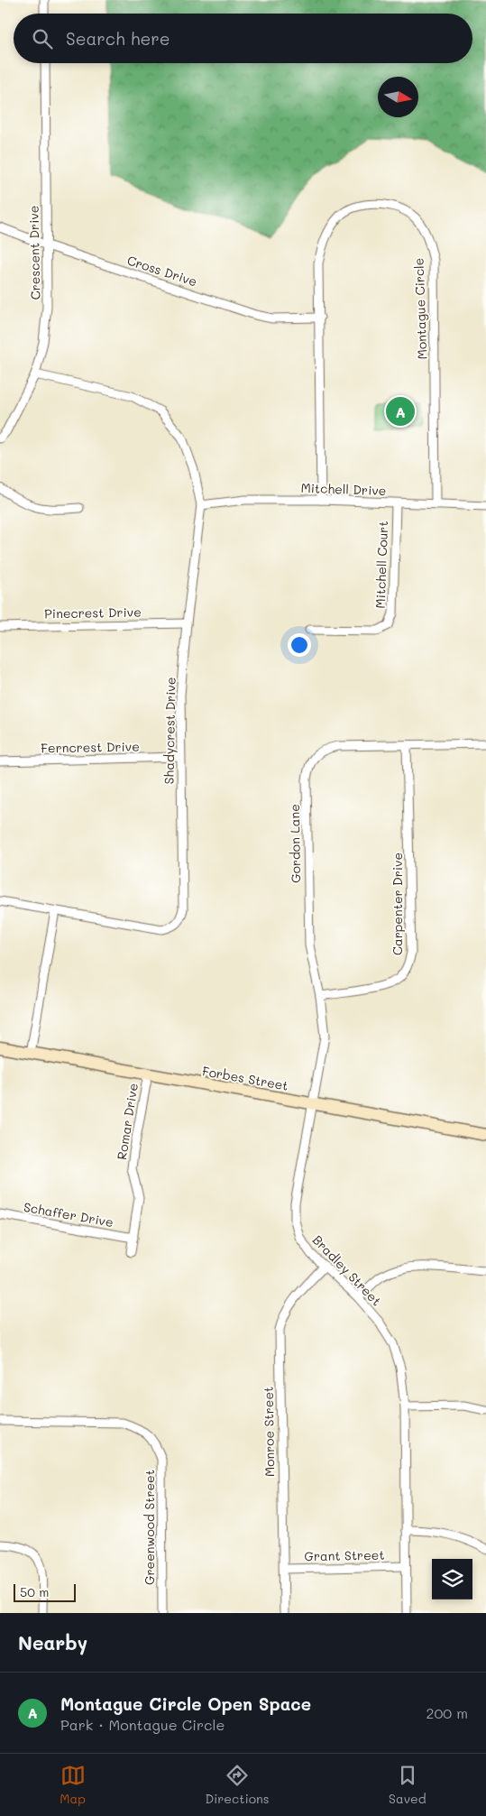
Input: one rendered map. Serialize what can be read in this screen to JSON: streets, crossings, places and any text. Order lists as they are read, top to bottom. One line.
{"streets":{"main road":["Forbes Street"],"street":["Crescent Drive","Cross Drive","Montague Circle","Mitchell Drive","Mitchell Court","Pinecrest Drive","Shadycrest Drive","Ferncrest Drive","Gordon Lane","Carpenter Drive","Romar Drive","Schaffer Drive","Bradley Street","Monroe Street","Greenwood Street","Grant Street"]},"crossings":[["Crescent Drive","Cross Drive"],["Crescent Drive","Shadycrest Drive"],["Cross Drive","Montague Circle"],["Montague Circle","Mitchell Drive"],["Mitchell Drive","Mitchell Court"],["Mitchell Drive","Shadycrest Drive"],["Pinecrest Drive","Shadycrest Drive"],["Shadycrest Drive","Ferncrest Drive"],["Gordon Lane","Carpenter Drive"],["Gordon Lane","Forbes Street"],["Gordon Lane","Bradley Street"],["Forbes Street","Romar Drive"],["Forbes Street","Bradley Street"],["Romar Drive","Schaffer Drive"],["Bradley Street","Monroe Street"],["Bradley Street","Grant Street"],["Monroe Street","Grant Street"]],"scale_bar":"50 m","north":"right","page":{"search":"Search here","pins":"A","scale":"50 m","heading":"Nearby","list":[{"mark":"A","name":"Montague Circle Open Space","note":"Park · Montague Circle","value":"200 m"}],"nav":["Map","Directions","Saved"]}}
